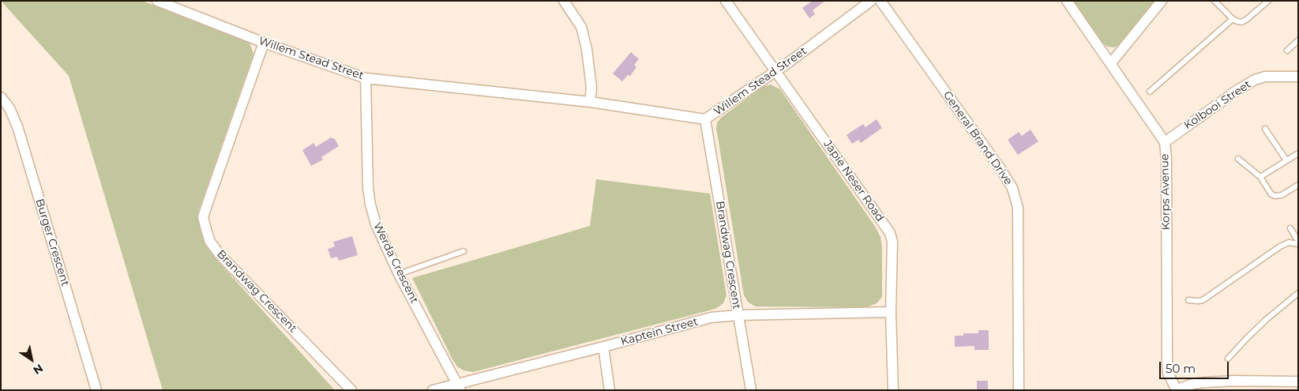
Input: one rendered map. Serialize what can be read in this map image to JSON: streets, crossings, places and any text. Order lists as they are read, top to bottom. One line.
{"streets":{"street":["Willem Stead Street","Kolbooi Street","General Brand Drive","Japie Neser Road","Korps Avenue","Burger Crescent","Brandwag Crescent","Werda Crescent","Kaptein Street"]},"crossings":[["Willem Stead Street","Japie Neser Road"],["Willem Stead Street","Brandwag Crescent"],["Willem Stead Street","Werda Crescent"],["Kolbooi Street","Korps Avenue"],["Japie Neser Road","Kaptein Street"],["Brandwag Crescent","Kaptein Street"],["Werda Crescent","Kaptein Street"]],"scale_bar":"50 m","north":"bottom right"}
